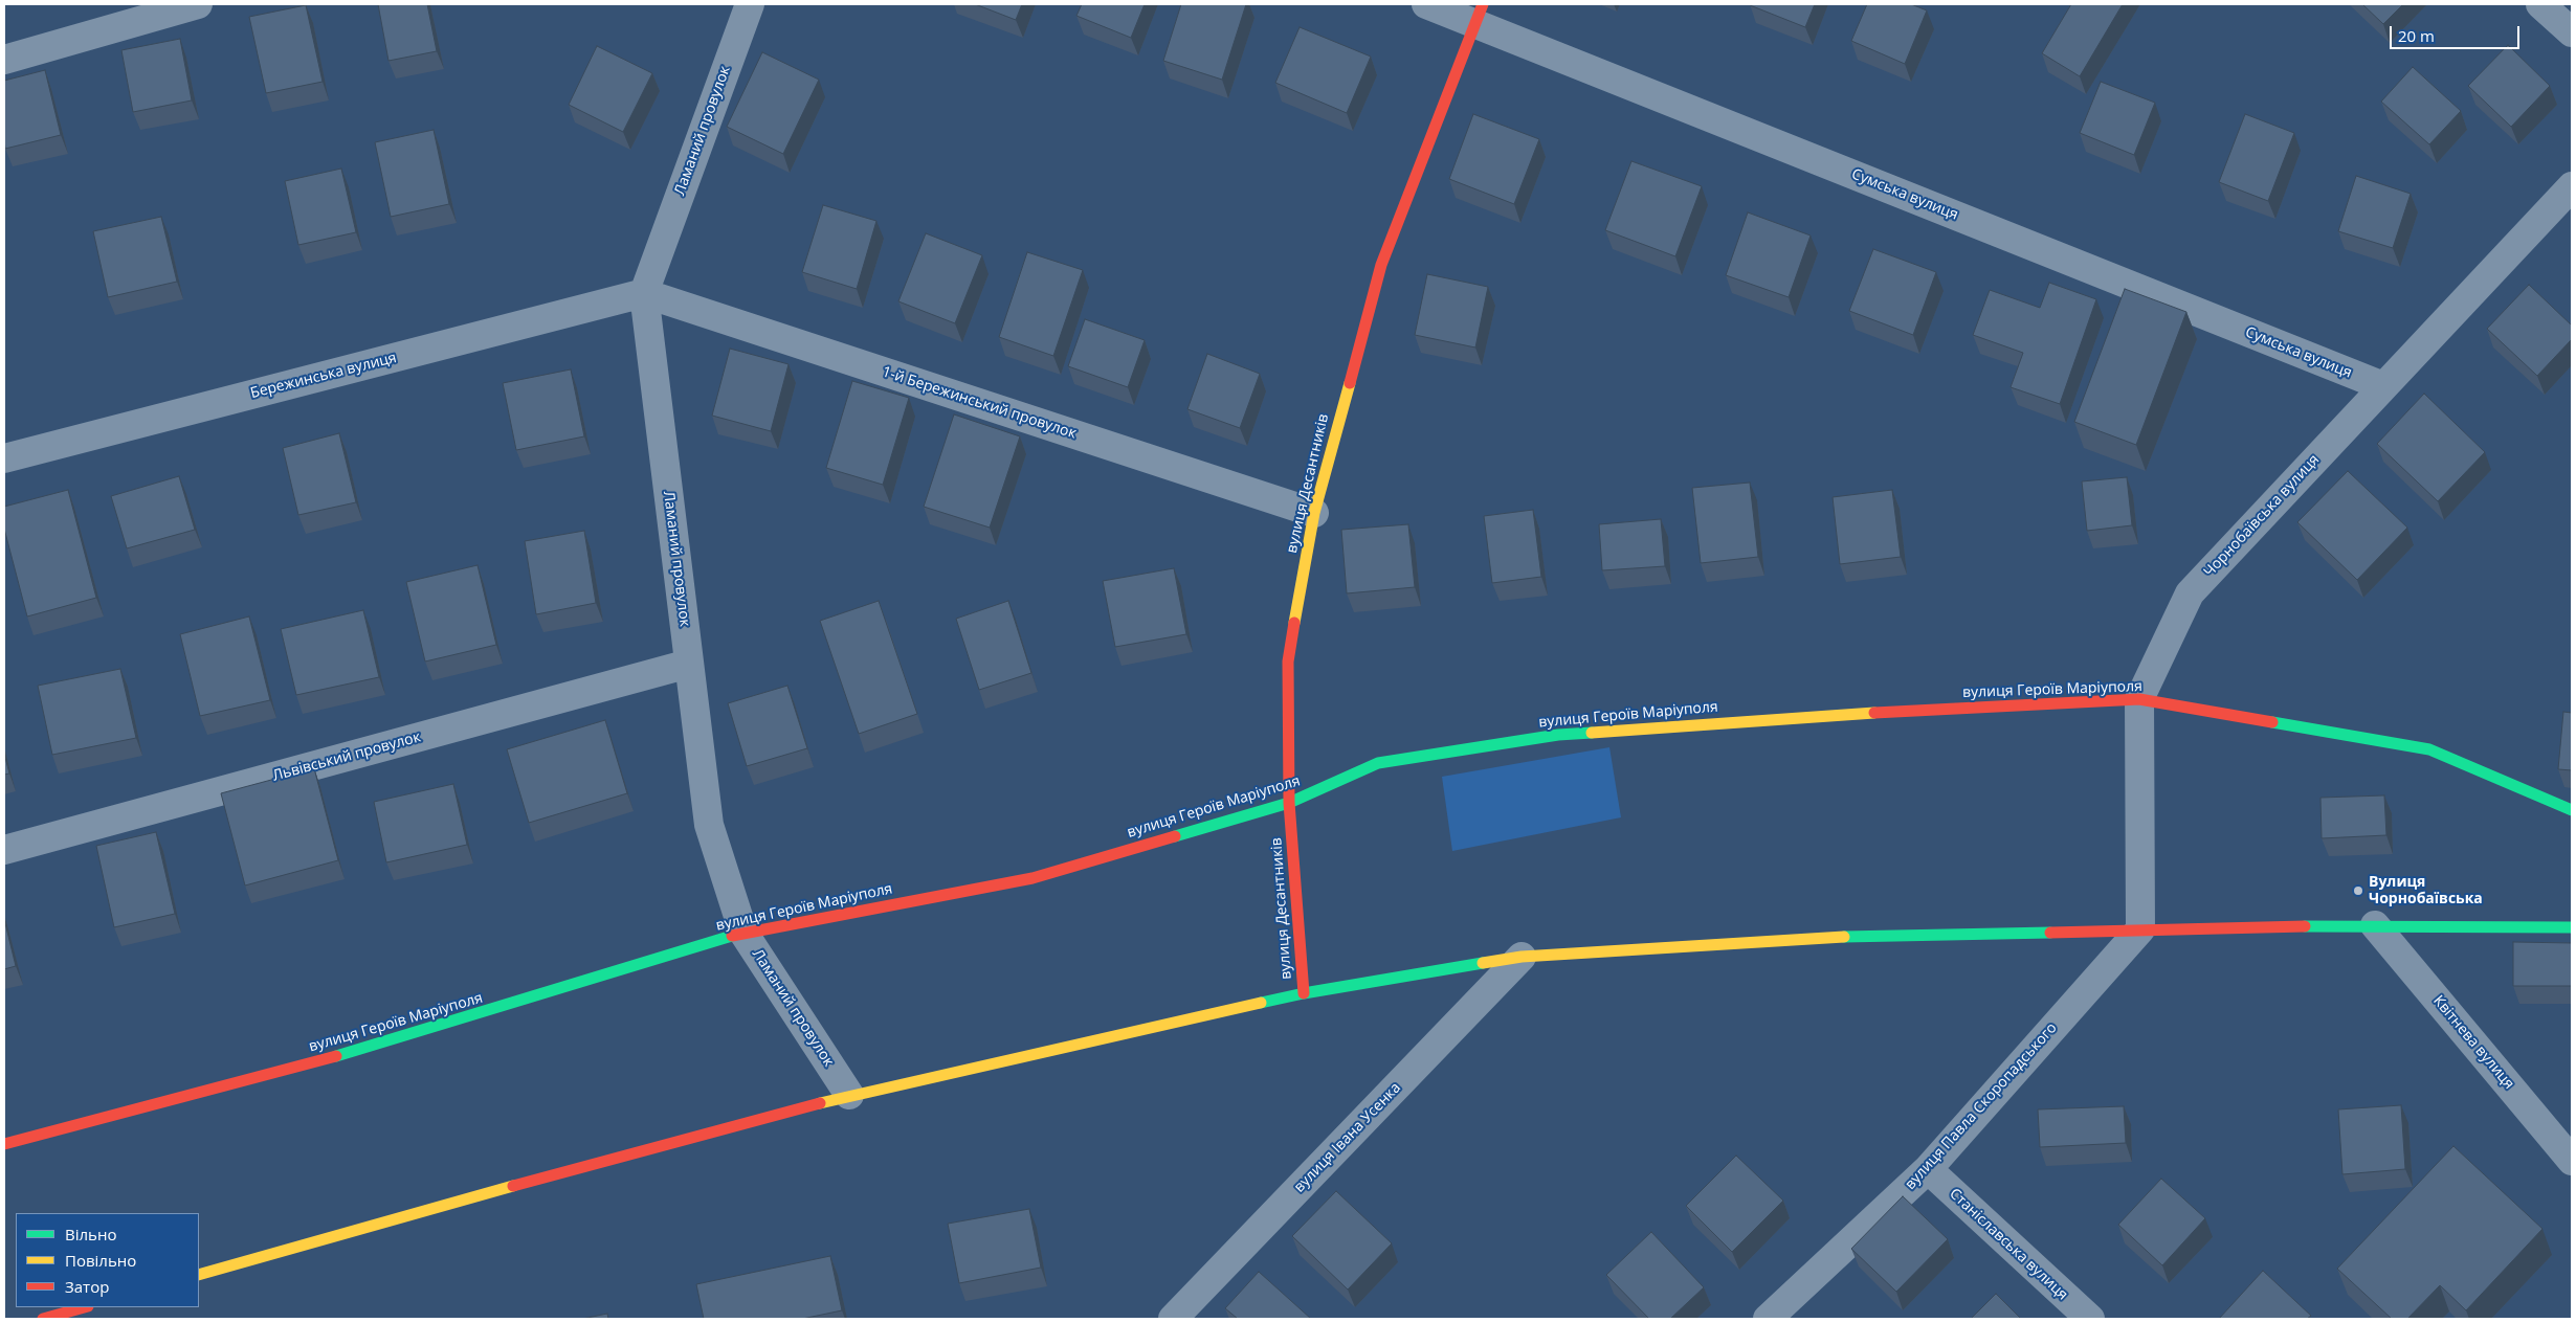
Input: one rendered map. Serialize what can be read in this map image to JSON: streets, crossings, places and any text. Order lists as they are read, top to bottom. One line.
{"streets":{"street":["Ламаний провулок","Сумська вулиця","Бережинська вулиця","1-й Бережинський провулок","вулиця Десантників","Чорнобаївська вулиця","вулиця Героїв Маріуполя","Львівський провулок","Квітнева вулиця","вулиця Павла Скоропадського","вулиця Івана Усенка","Станіславська вулиця"]},"crossings":[["Ламаний провулок","Бережинська вулиця"],["Ламаний провулок","1-й Бережинський провулок"],["Ламаний провулок","вулиця Героїв Маріуполя"],["Ламаний провулок","Львівський провулок"],["Сумська вулиця","вулиця Десантників"],["Сумська вулиця","Чорнобаївська вулиця"],["Бережинська вулиця","1-й Бережинський провулок"],["1-й Бережинський провулок","вулиця Десантників"],["вулиця Десантників","вулиця Героїв Маріуполя"],["Чорнобаївська вулиця","вулиця Героїв Маріуполя"],["Чорнобаївська вулиця","вулиця Павла Скоропадського"],["вулиця Павла Скоропадського","Станіславська вулиця"]],"places":["Вулиця Чорнобаївська"],"legend":["Вільно","Повільно","Затор"],"scale_bar":"20 m"}
